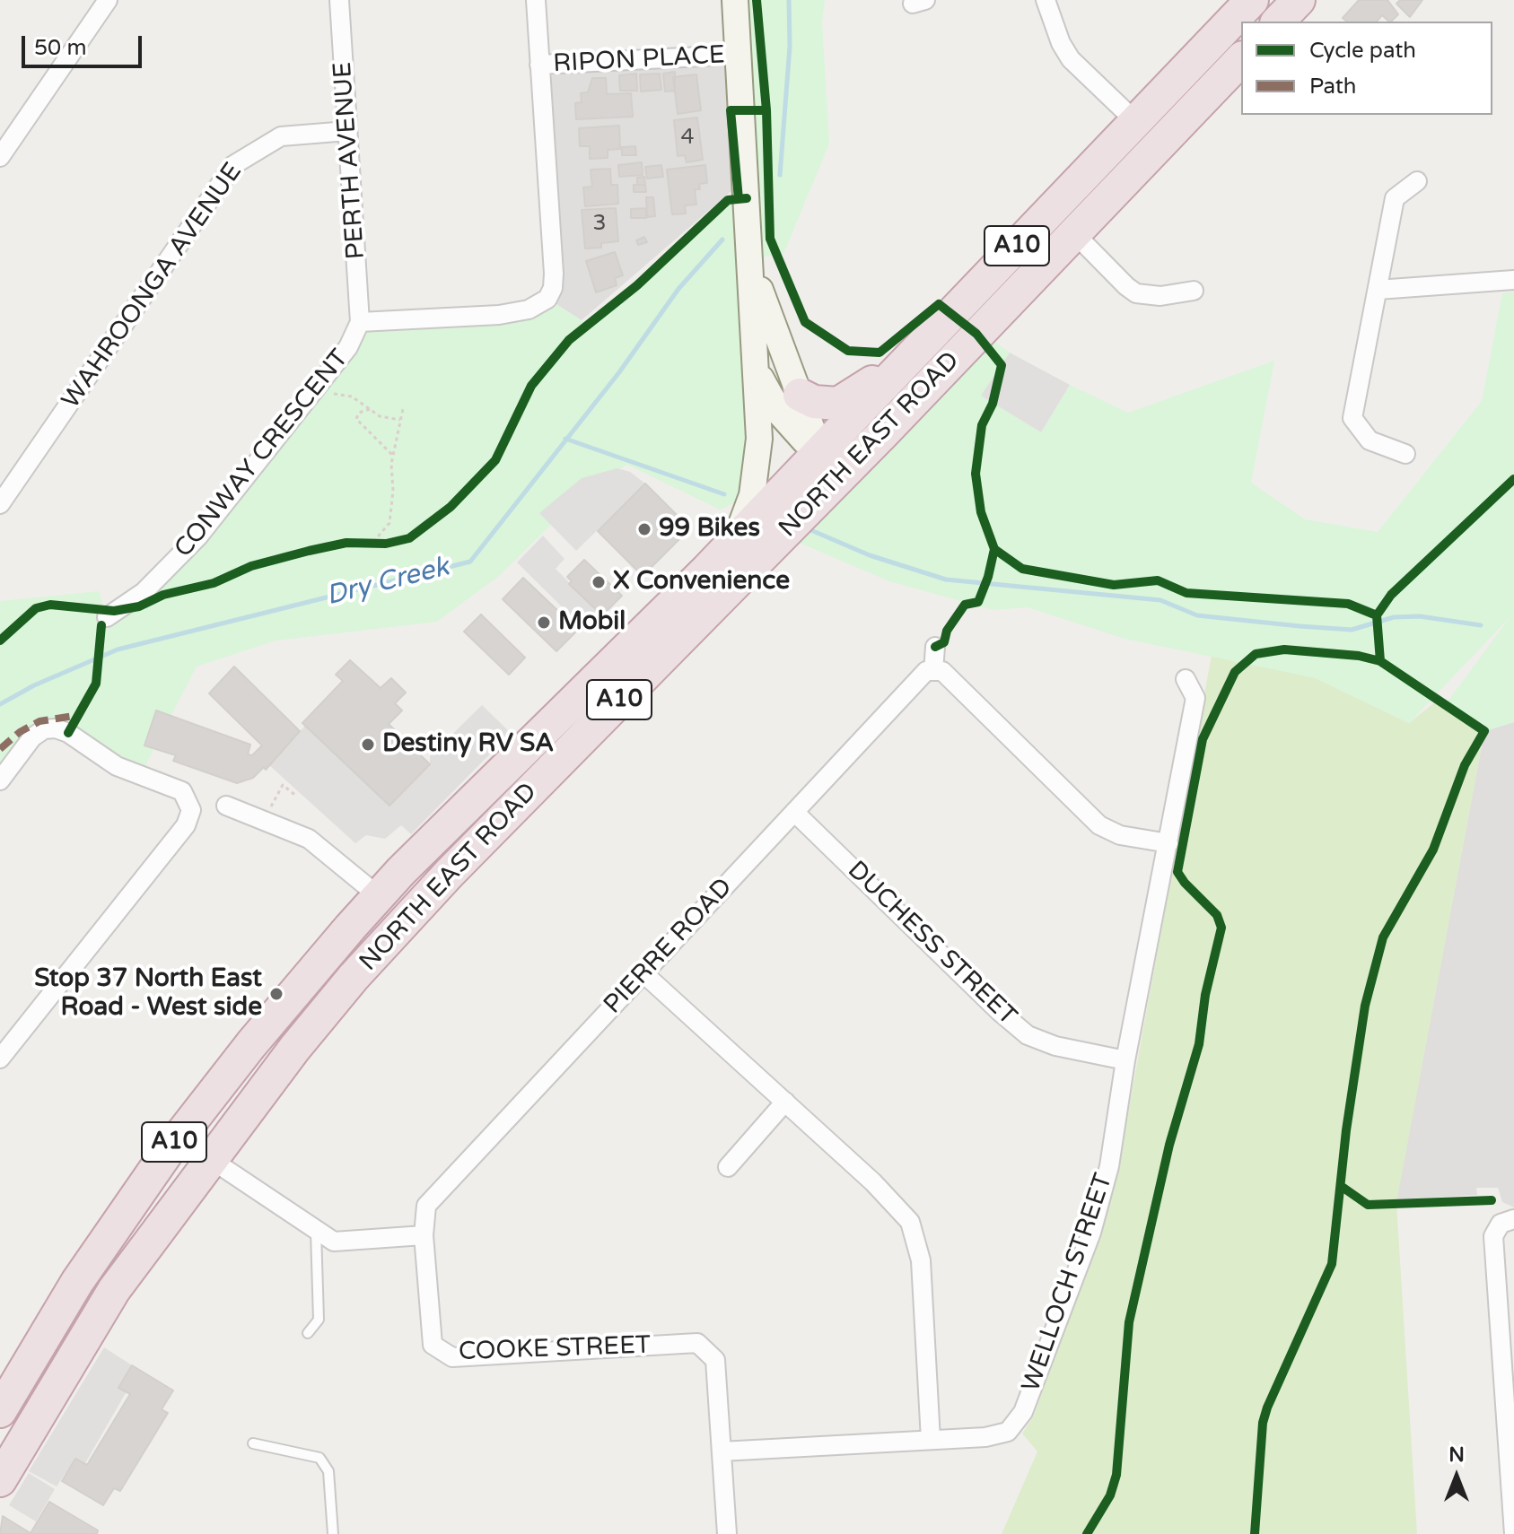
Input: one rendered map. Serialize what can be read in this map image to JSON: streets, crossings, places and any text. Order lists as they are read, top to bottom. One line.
{"streets":{"highway":["A10","NORTH EAST ROAD"],"street":["RIPON PLACE","PERTH AVENUE","WAHROONGA AVENUE","CONWAY CRESCENT","DUCHESS STREET","PIERRE ROAD","WELLOCH STREET","COOKE STREET"]},"crossings":[["RIPON PLACE","CONWAY CRESCENT"],["PERTH AVENUE","WAHROONGA AVENUE"],["PERTH AVENUE","CONWAY CRESCENT"],["DUCHESS STREET","PIERRE ROAD"],["DUCHESS STREET","WELLOCH STREET"],["PIERRE ROAD","COOKE STREET"],["WELLOCH STREET","COOKE STREET"]],"water":["Dry Creek"],"places":["99 Bikes","X Convenience","Mobil","Destiny RV SA","Stop 37 North East Road - West side"],"house_numbers":["4","3"],"legend":["Cycle path","Path"],"scale_bar":"50 m","north":"top"}
